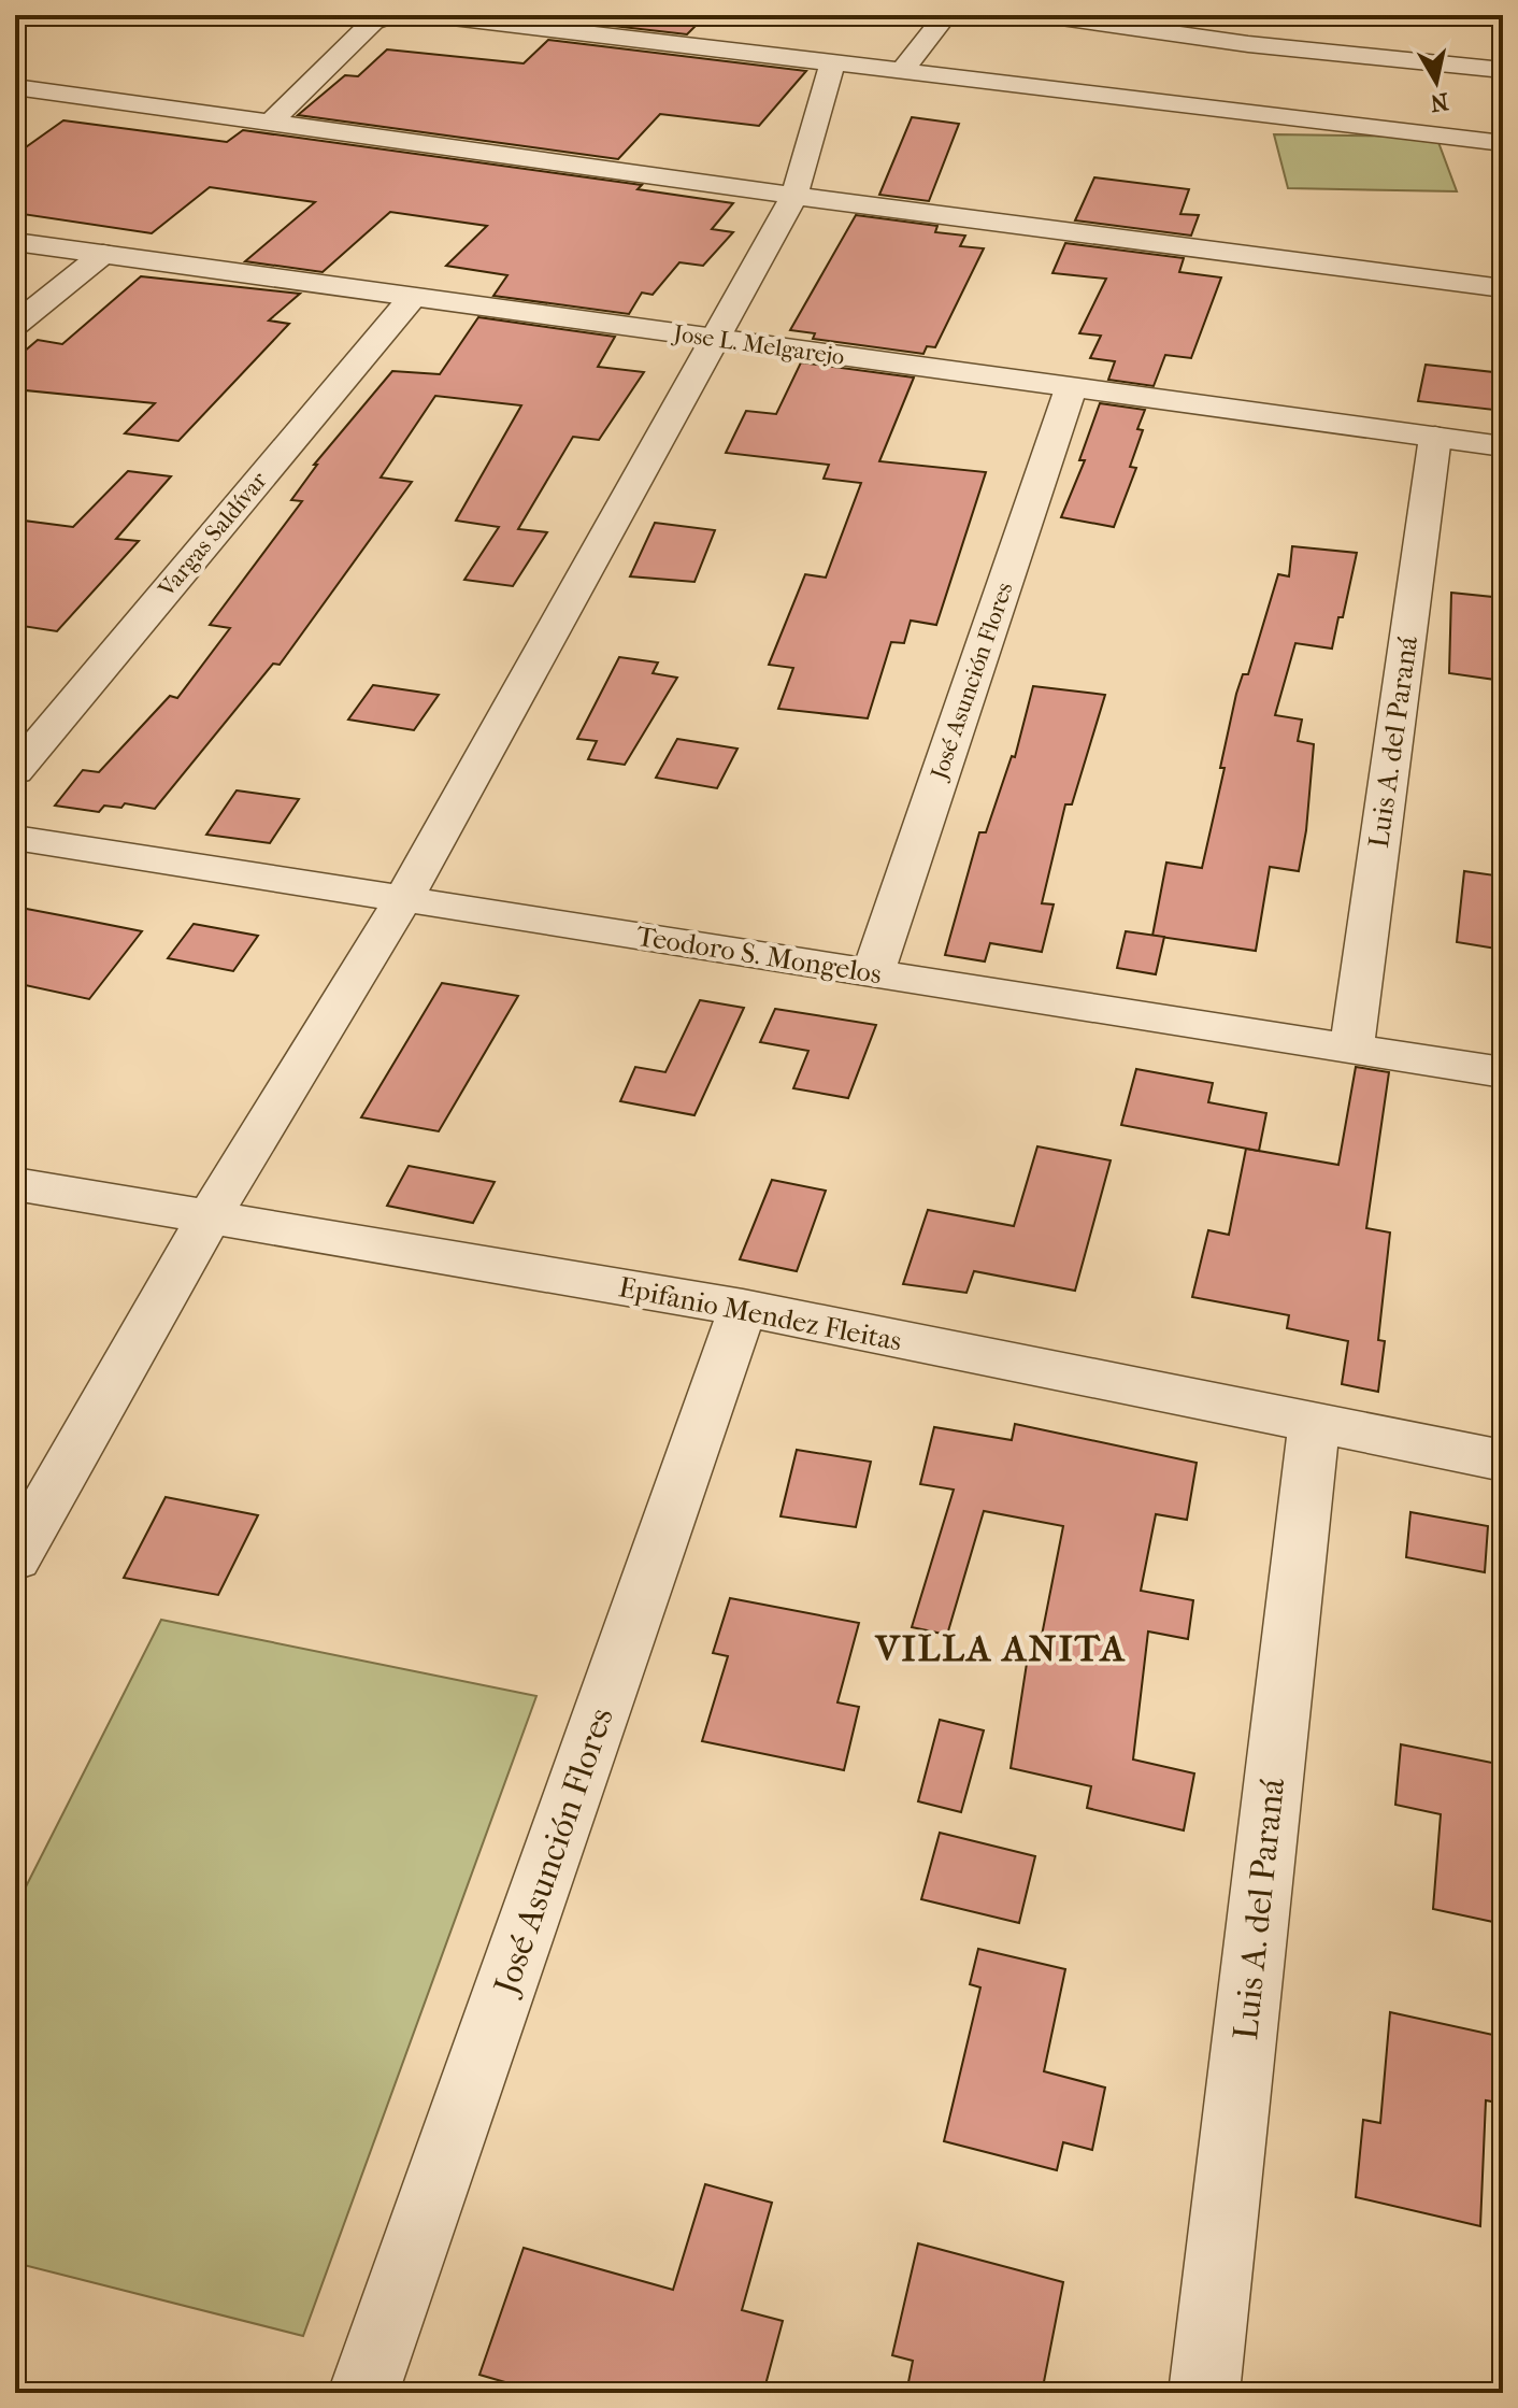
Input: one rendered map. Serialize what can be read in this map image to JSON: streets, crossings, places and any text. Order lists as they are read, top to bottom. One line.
{"streets":{"street":["Jose L. Melgarejo","Vargas Saldívar","José Asunción Flores","Luis A. del Paraná","Teodoro S. Mongelos","Epifanio Mendez Fleitas"]},"crossings":[["Jose L. Melgarejo","Vargas Saldívar"],["Jose L. Melgarejo","José Asunción Flores"],["Jose L. Melgarejo","Luis A. del Paraná"],["José Asunción Flores","Teodoro S. Mongelos"],["José Asunción Flores","Epifanio Mendez Fleitas"],["Luis A. del Paraná","Teodoro S. Mongelos"],["Luis A. del Paraná","Epifanio Mendez Fleitas"]],"districts":["VILLA ANITA"],"north":"bottom"}
